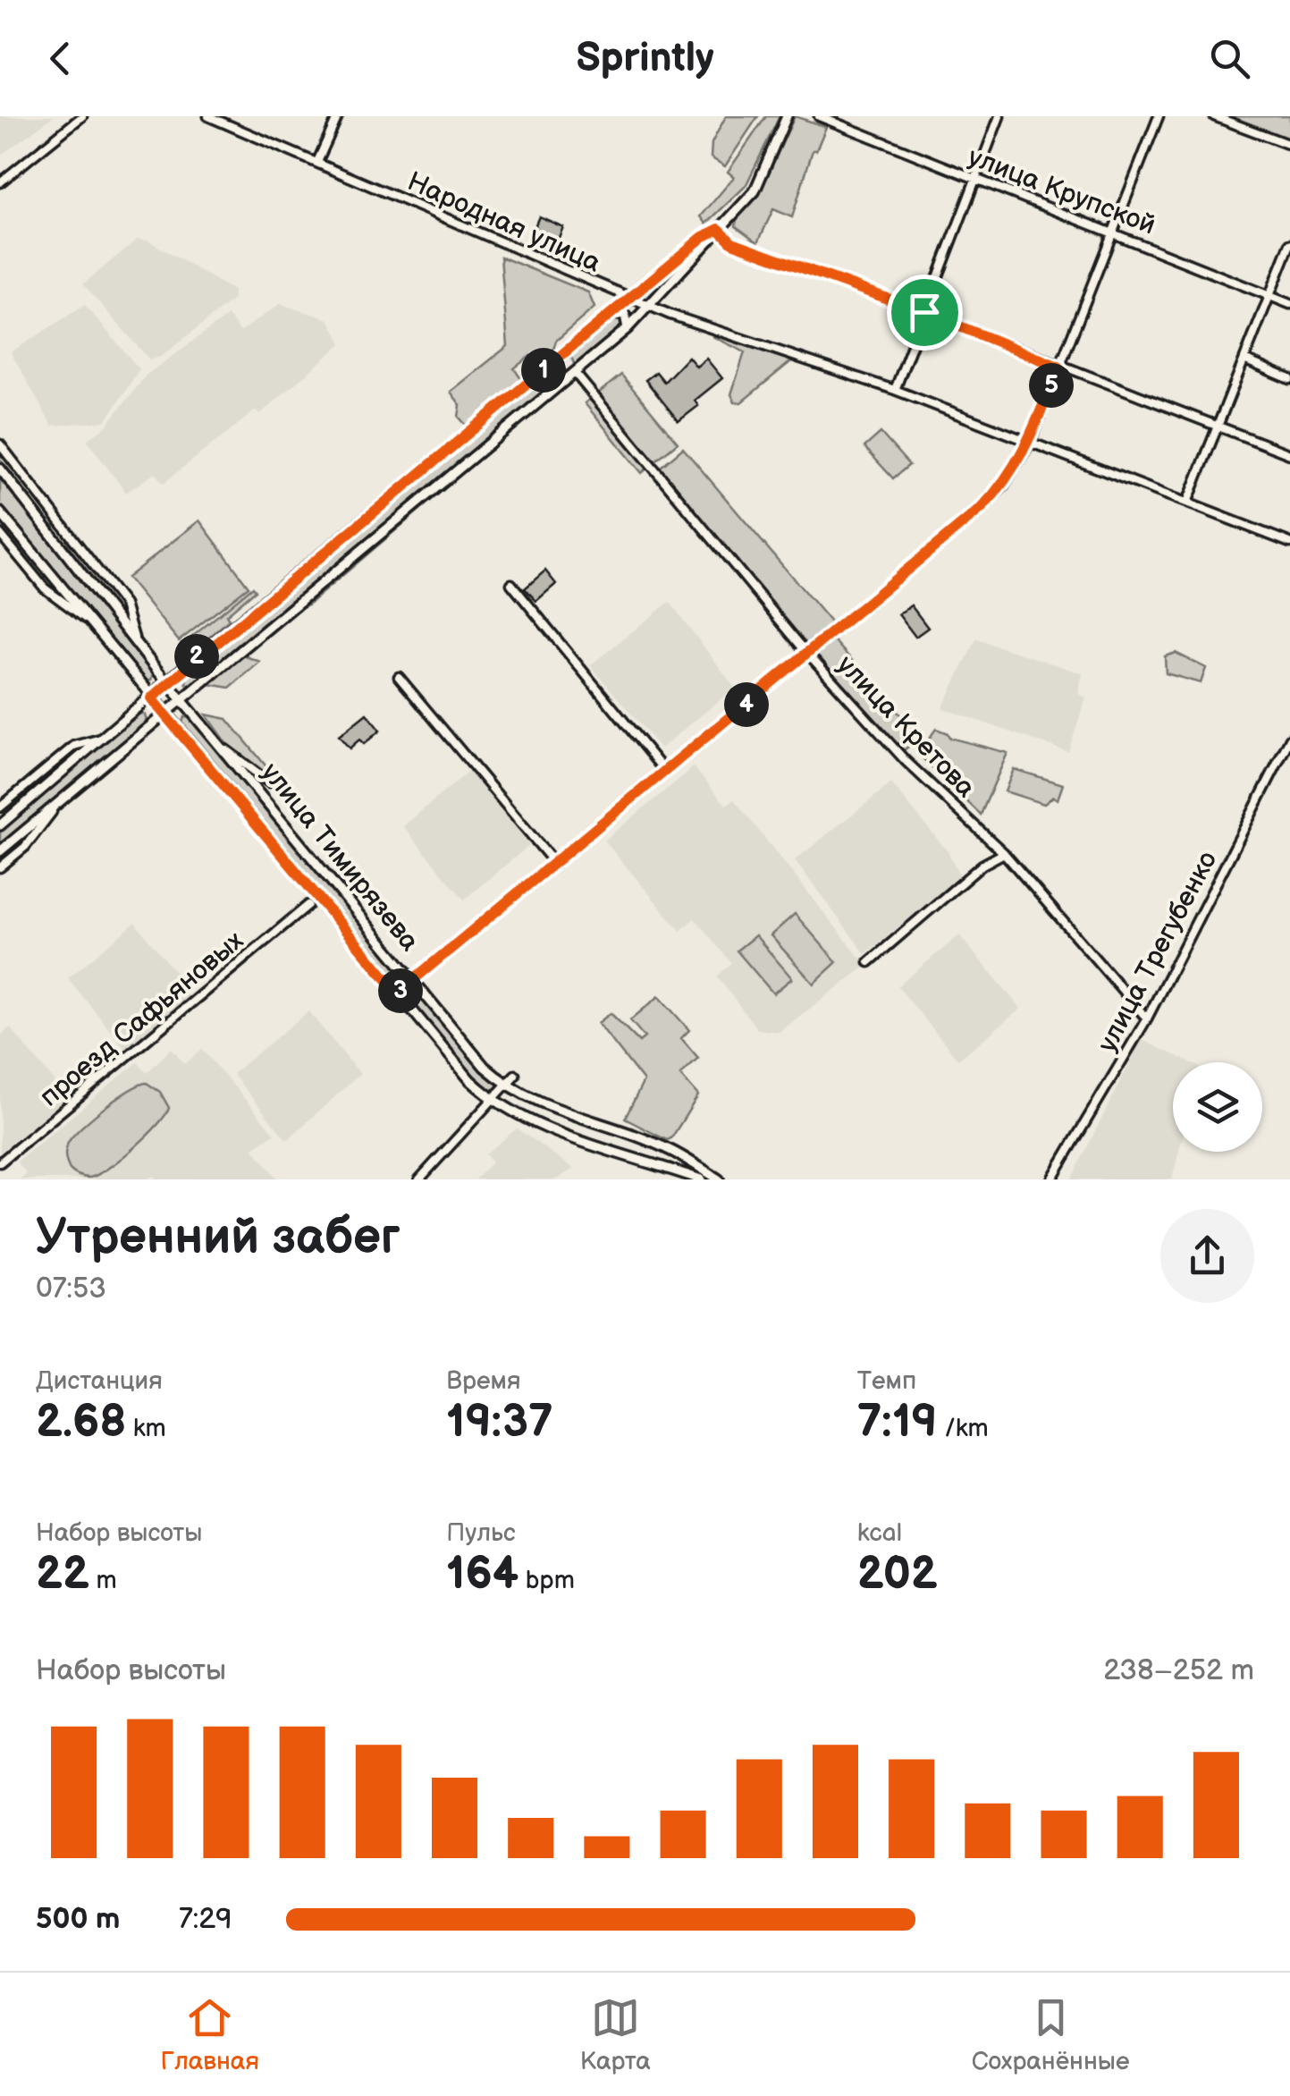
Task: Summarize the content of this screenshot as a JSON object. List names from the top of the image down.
{
  "streets": {
    "main road": ["улица Тимирязева"],
    "street": [
      "улица Крупской",
      "Народная улица",
      "улица Кретова",
      "улица Трегубенко",
      "проезд Сафьяновых"
    ]
  },
  "crossings": [
    ["улица Кретова", "улица Трегубенко"]
  ],
  "page": {
    "header": "Sprintly",
    "pins": [
      "1",
      "5",
      "2",
      "4",
      "3"
    ],
    "heading": ["Утренний забег", "07:53"],
    "stats": [
      ["Дистанция", "2.68 km"],
      ["Время", "19:37"],
      ["Темп", "7:19 /km"],
      ["Набор высоты", "22 m"],
      ["Пульс", "164 bpm"],
      ["kcal", "202"]
    ],
    "chart": ["Набор высоты", "238–252 m"],
    "list": [
      {
        "name": "500 m",
        "note": "7:29"
      }
    ],
    "tabs": ["Главная", "Карта", "Сохранённые"]
  }
}
